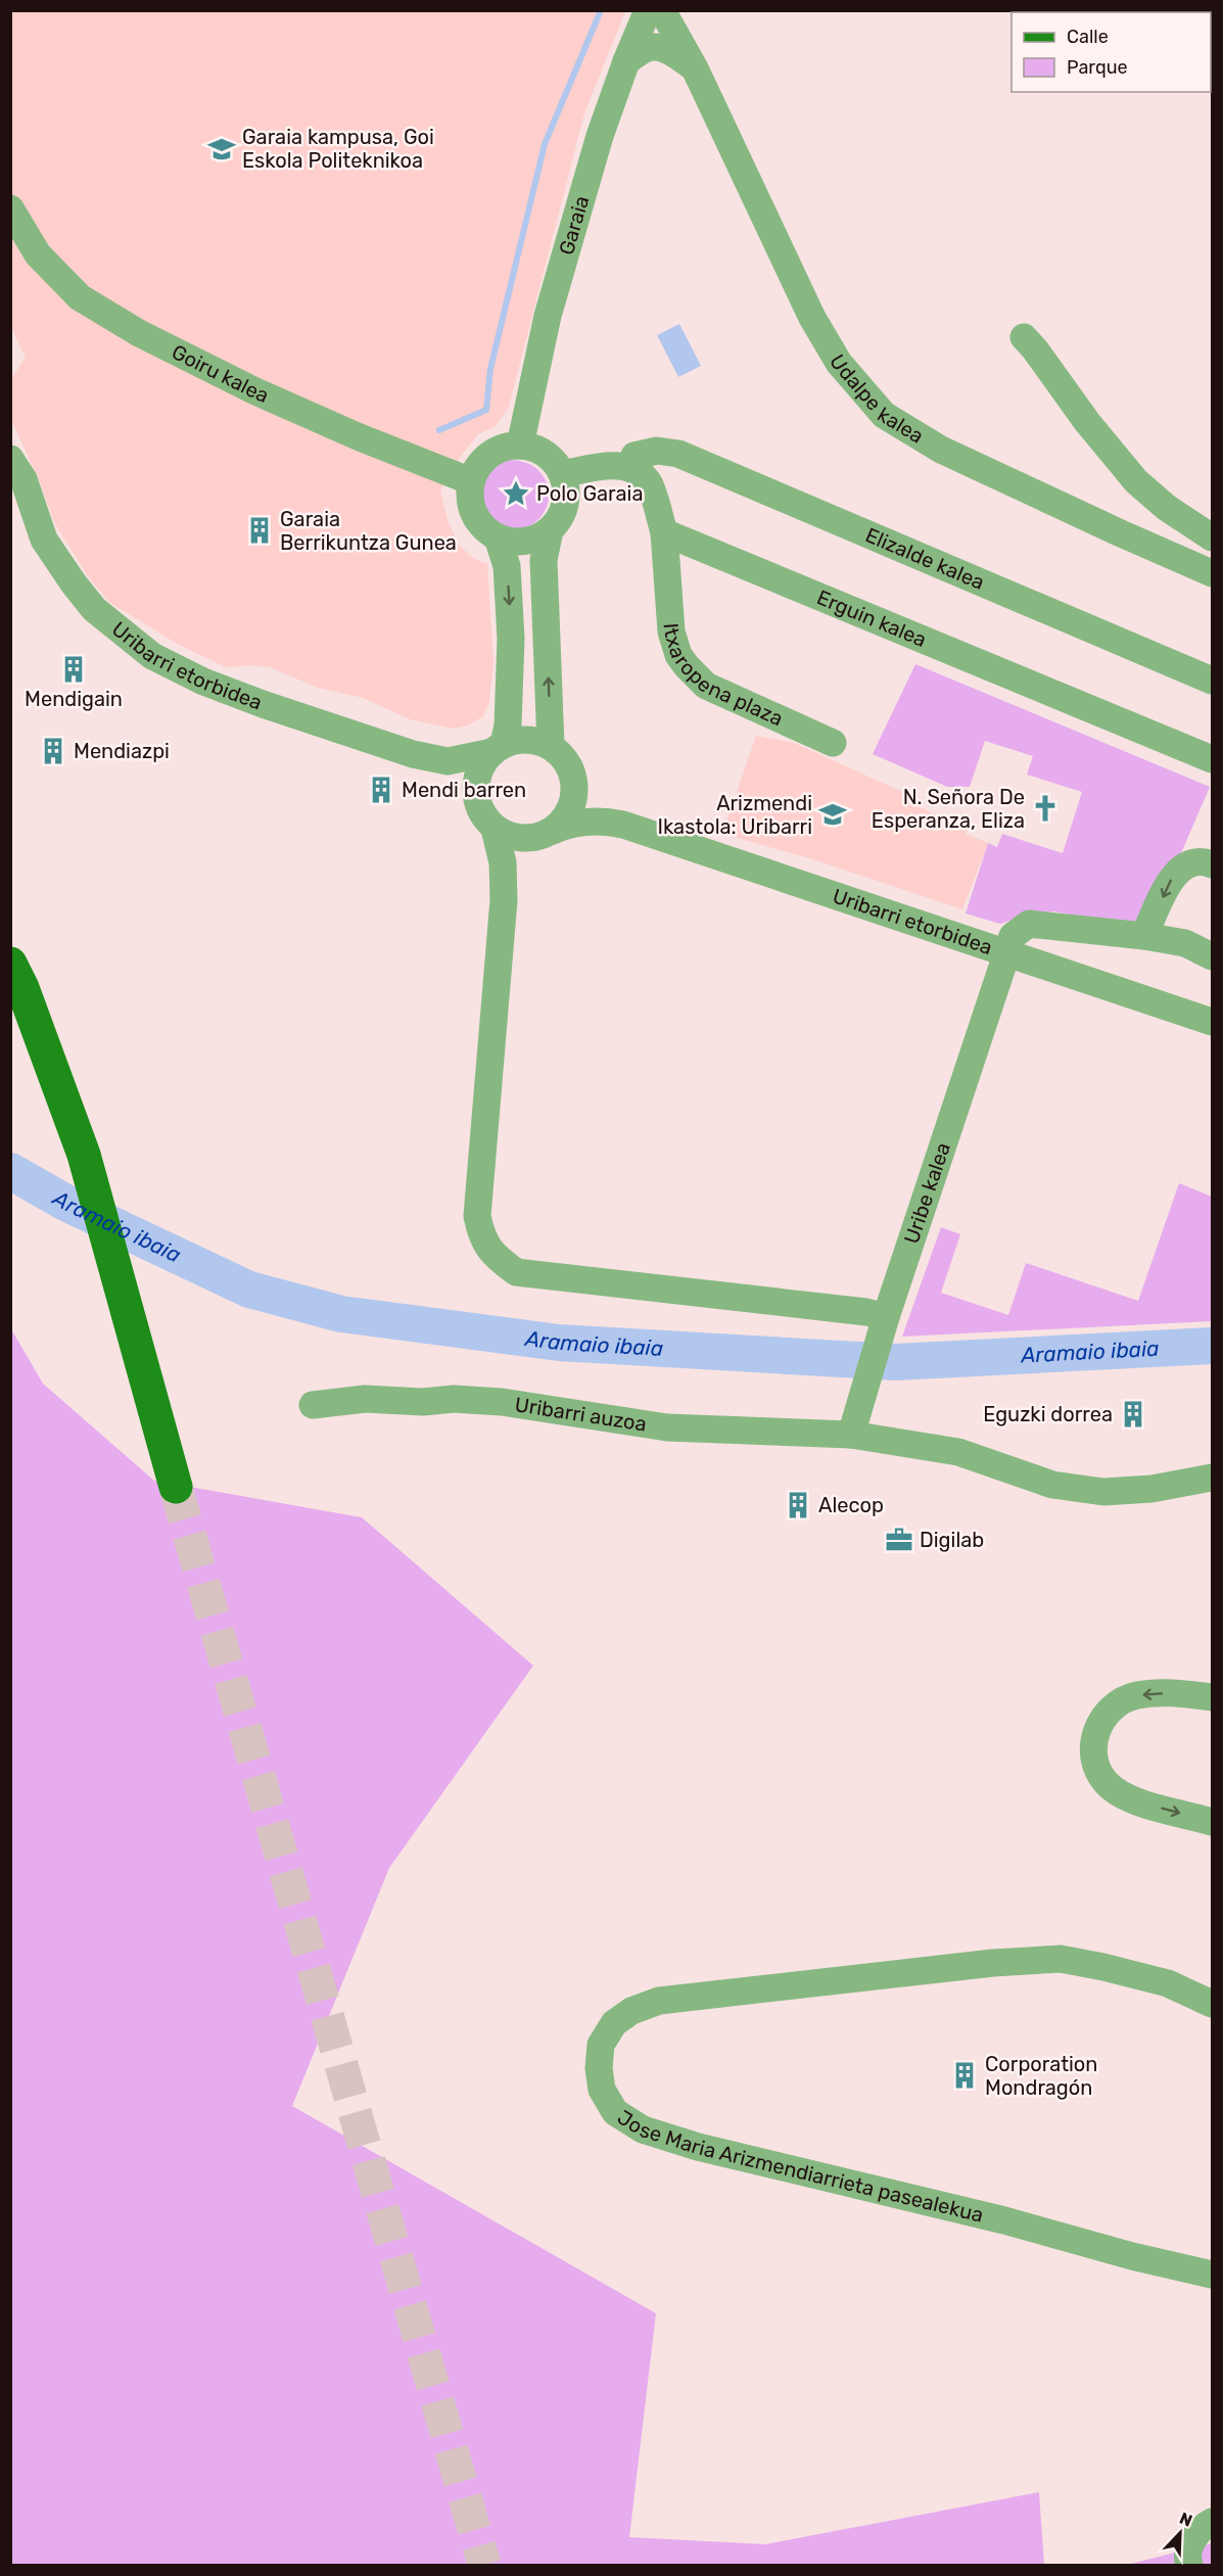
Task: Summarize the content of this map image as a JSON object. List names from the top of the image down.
{
  "streets": {
    "street": [
      "Garaia",
      "Goiru kalea",
      "Udalpe kalea",
      "Elizalde kalea",
      "Erguin kalea",
      "Uribarri etorbidea",
      "Itxaropena plaza",
      "Uribe kalea",
      "Uribarri auzoa",
      "Jose Maria Arizmendiarrieta pasealekua"
    ]
  },
  "crossings": [
    ["Garaia", "Goiru kalea"],
    ["Erguin kalea", "Itxaropena plaza"],
    ["Uribarri etorbidea", "Uribe kalea"],
    ["Uribe kalea", "Uribarri auzoa"]
  ],
  "water": ["Aramaio ibaia"],
  "places": {
    "school or university": ["Garaia kampusa, Goi Eskola Politeknikoa", "Arizmendi Ikastola: Uribarri"],
    "place": ["Polo Garaia"],
    "building": [
      "Garaia Berrikuntza Gunea",
      "Mendigain",
      "Mendiazpi",
      "Mendi barren",
      "Eguzki dorrea",
      "Alecop",
      "Corporation Mondragón"
    ],
    "church": ["N. Señora De Esperanza, Eliza"],
    "office": ["Digilab"]
  },
  "legend": ["Calle", "Parque"],
  "north": "top right"
}
